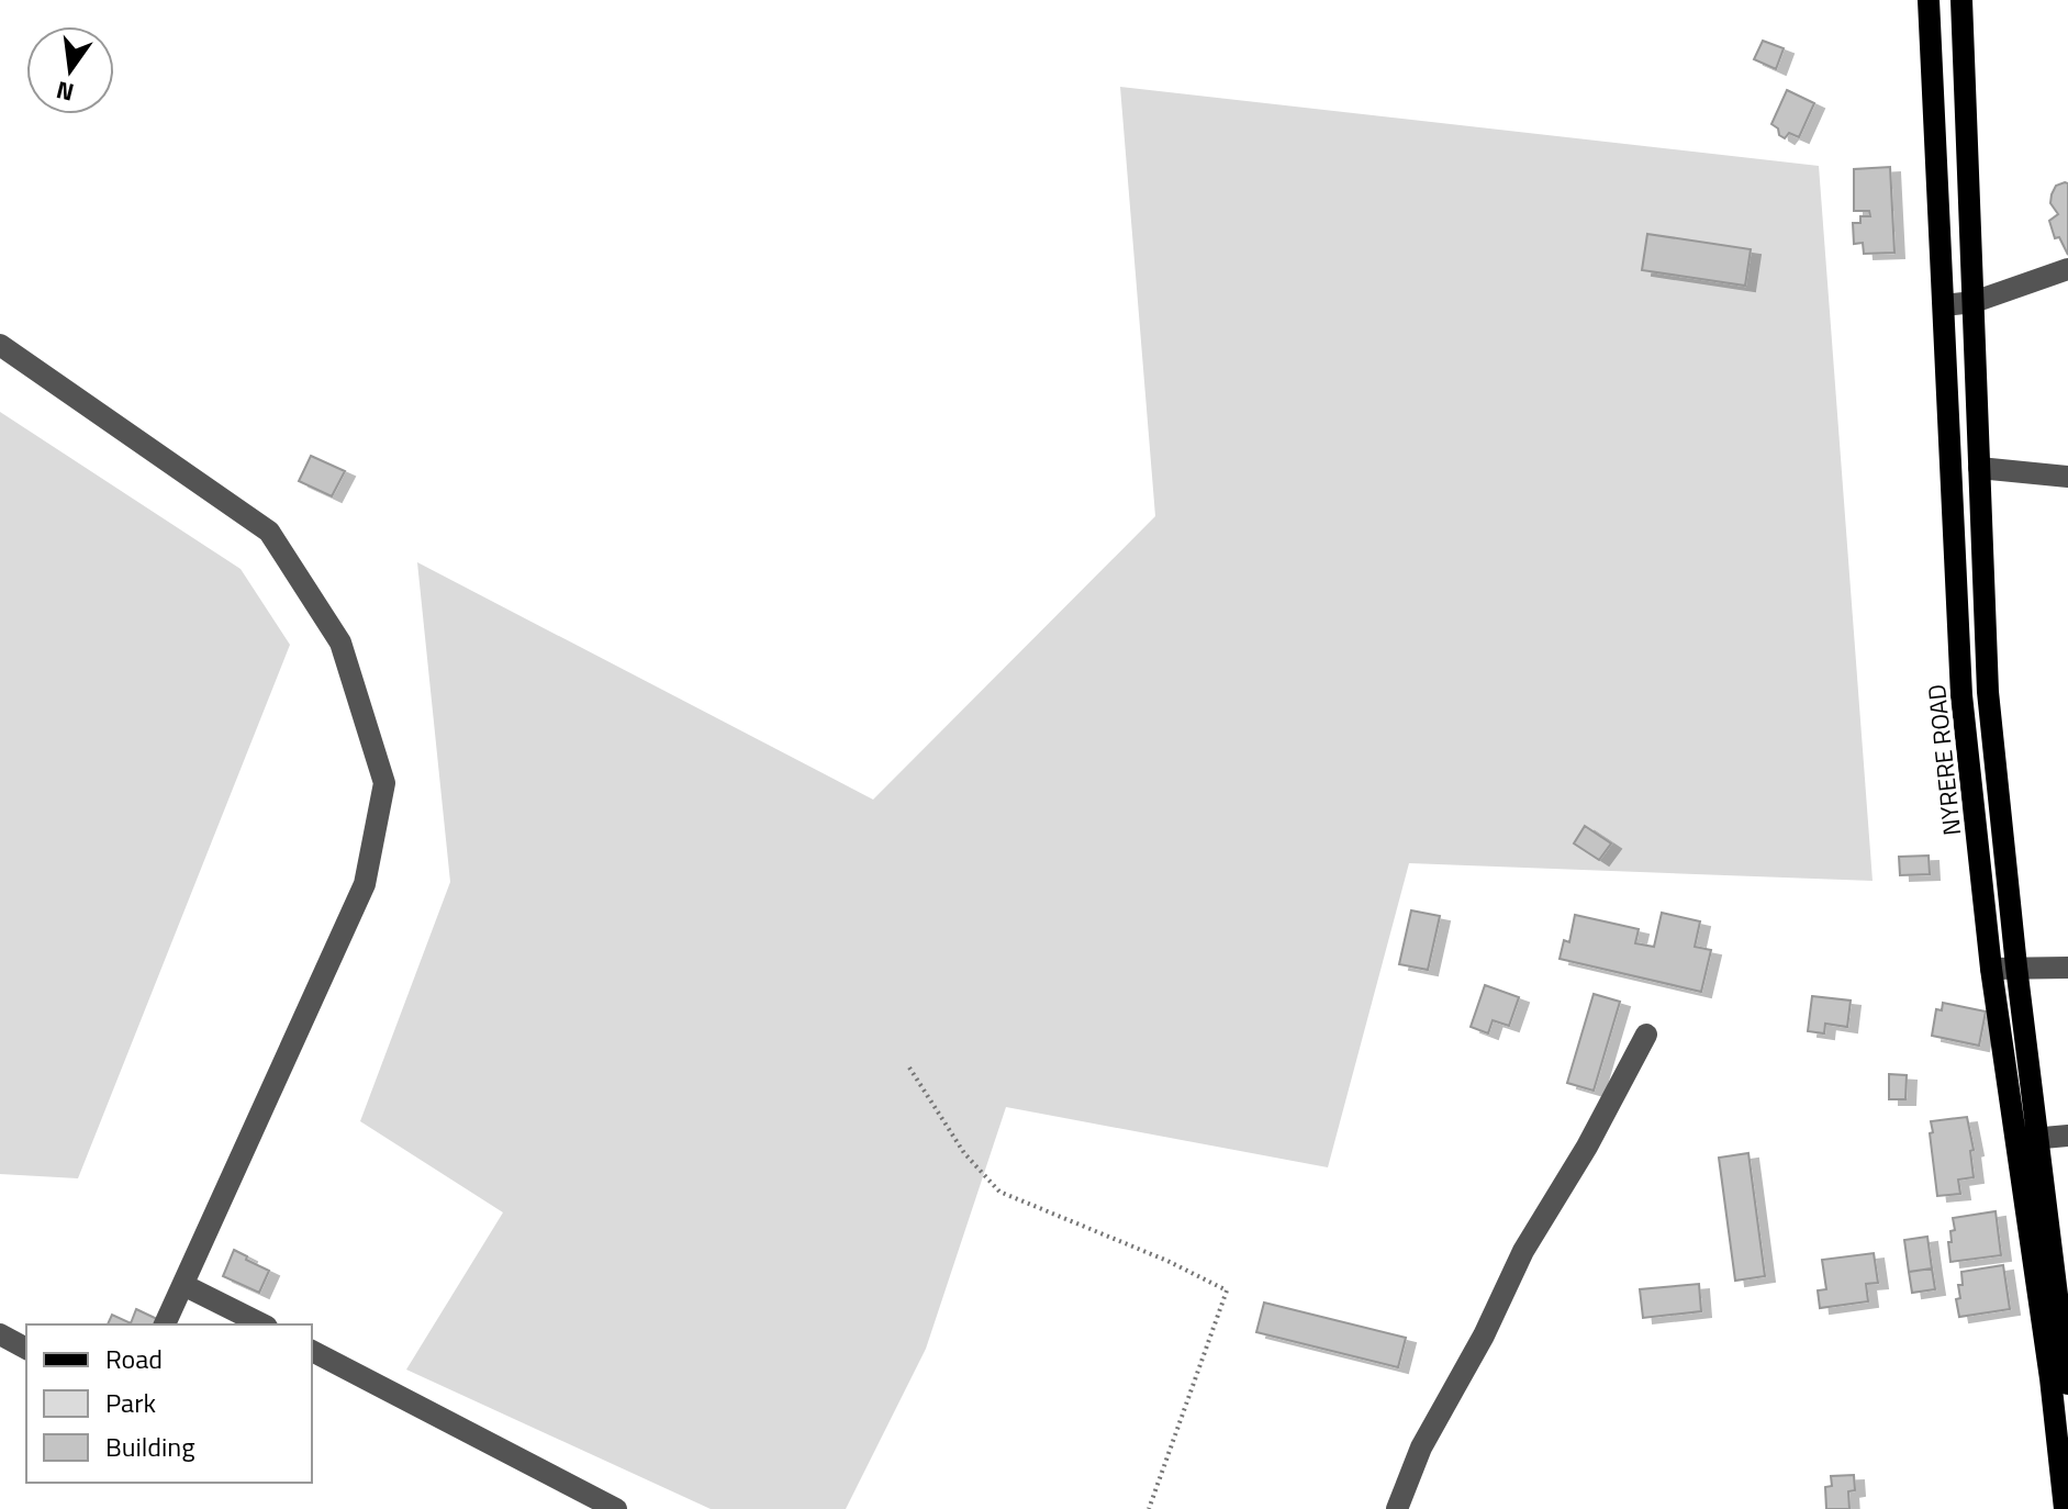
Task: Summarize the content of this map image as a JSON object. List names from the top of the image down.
{
  "streets": {
    "main road": ["NYRERE ROAD"]
  },
  "legend": ["Road", "Park", "Building"],
  "north": "bottom"
}
